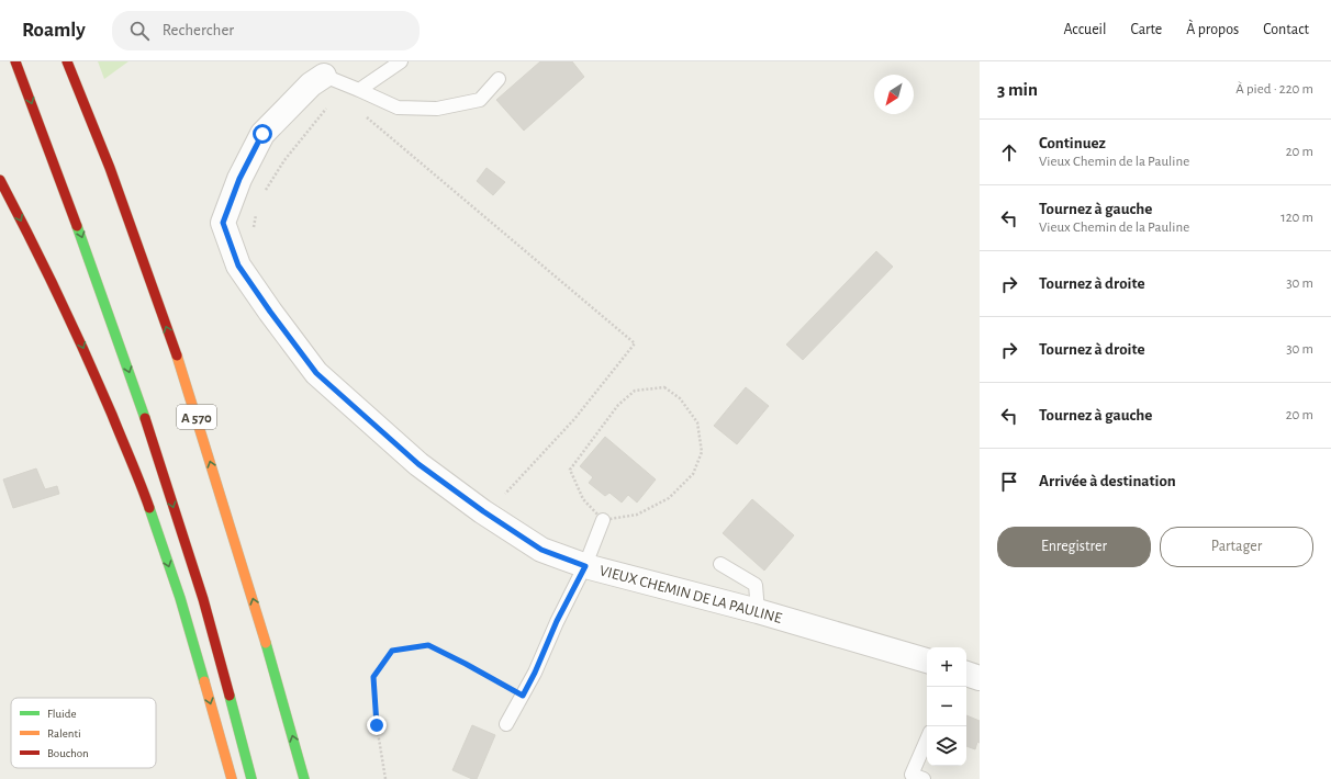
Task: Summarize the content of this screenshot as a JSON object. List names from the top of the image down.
{
  "streets": {
    "highway": ["A 570"],
    "street": ["VIEUX CHEMIN DE LA PAULINE"]
  },
  "legend": ["Fluide", "Ralenti", "Bouchon"],
  "north": "bottom left",
  "page": {
    "header": "Roamly",
    "search": "Rechercher",
    "nav": [
      "Accueil",
      "Carte",
      "À propos",
      "Contact"
    ],
    "heading": ["3 min", "À pied · 220 m"],
    "list": [
      ["Continuez", "Vieux Chemin de la Pauline", "20 m"],
      ["Tournez à gauche", "Vieux Chemin de la Pauline", "120 m"],
      ["Tournez à droite", "30 m"],
      ["Tournez à droite", "30 m"],
      ["Tournez à gauche", "20 m"],
      "Arrivée à destination"
    ],
    "buttons": ["Enregistrer", "Partager"],
    "map_buttons": ["+", "−"]
  }
}
